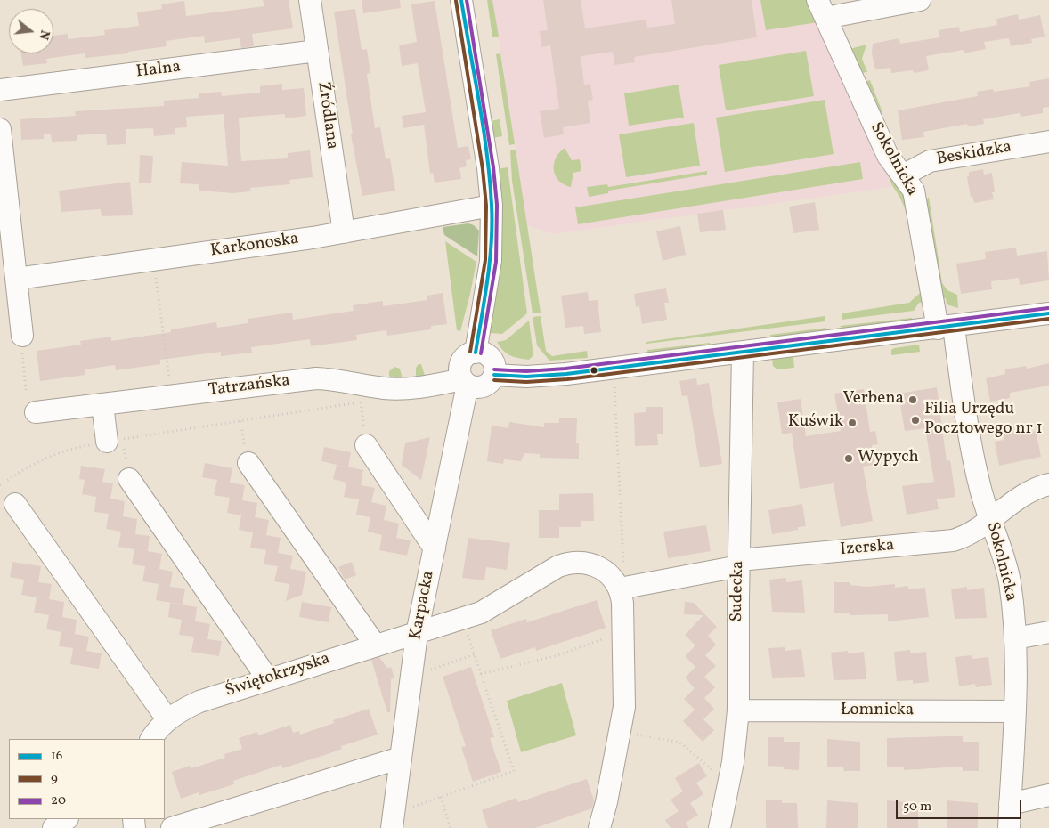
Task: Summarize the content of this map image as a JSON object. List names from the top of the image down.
{
  "streets": {
    "street": [
      "Halna",
      "Źródlana",
      "Beskidzka",
      "Sokolnicka",
      "Karkonoska",
      "Tatrzańska",
      "Izerska",
      "Sudecka",
      "Karpacka",
      "Świętokrzyska",
      "Łomnicka"
    ]
  },
  "crossings": [
    ["Halna", "Źródlana"],
    ["Źródlana", "Karkonoska"],
    ["Beskidzka", "Sokolnicka"],
    ["Sokolnicka", "Izerska"],
    ["Sokolnicka", "Łomnicka"],
    ["Tatrzańska", "Karpacka"],
    ["Izerska", "Sudecka"],
    ["Izerska", "Świętokrzyska"],
    ["Sudecka", "Łomnicka"],
    ["Karpacka", "Świętokrzyska"]
  ],
  "places": [
    "Verbena",
    "Filia Urzędu Pocztowego nr 1",
    "Kuświk",
    "Wypych"
  ],
  "lines": ["transit line 16", "transit line 20", "transit line 9"],
  "legend": ["16", "9", "20"],
  "scale_bar": "50 m",
  "north": "right"
}
